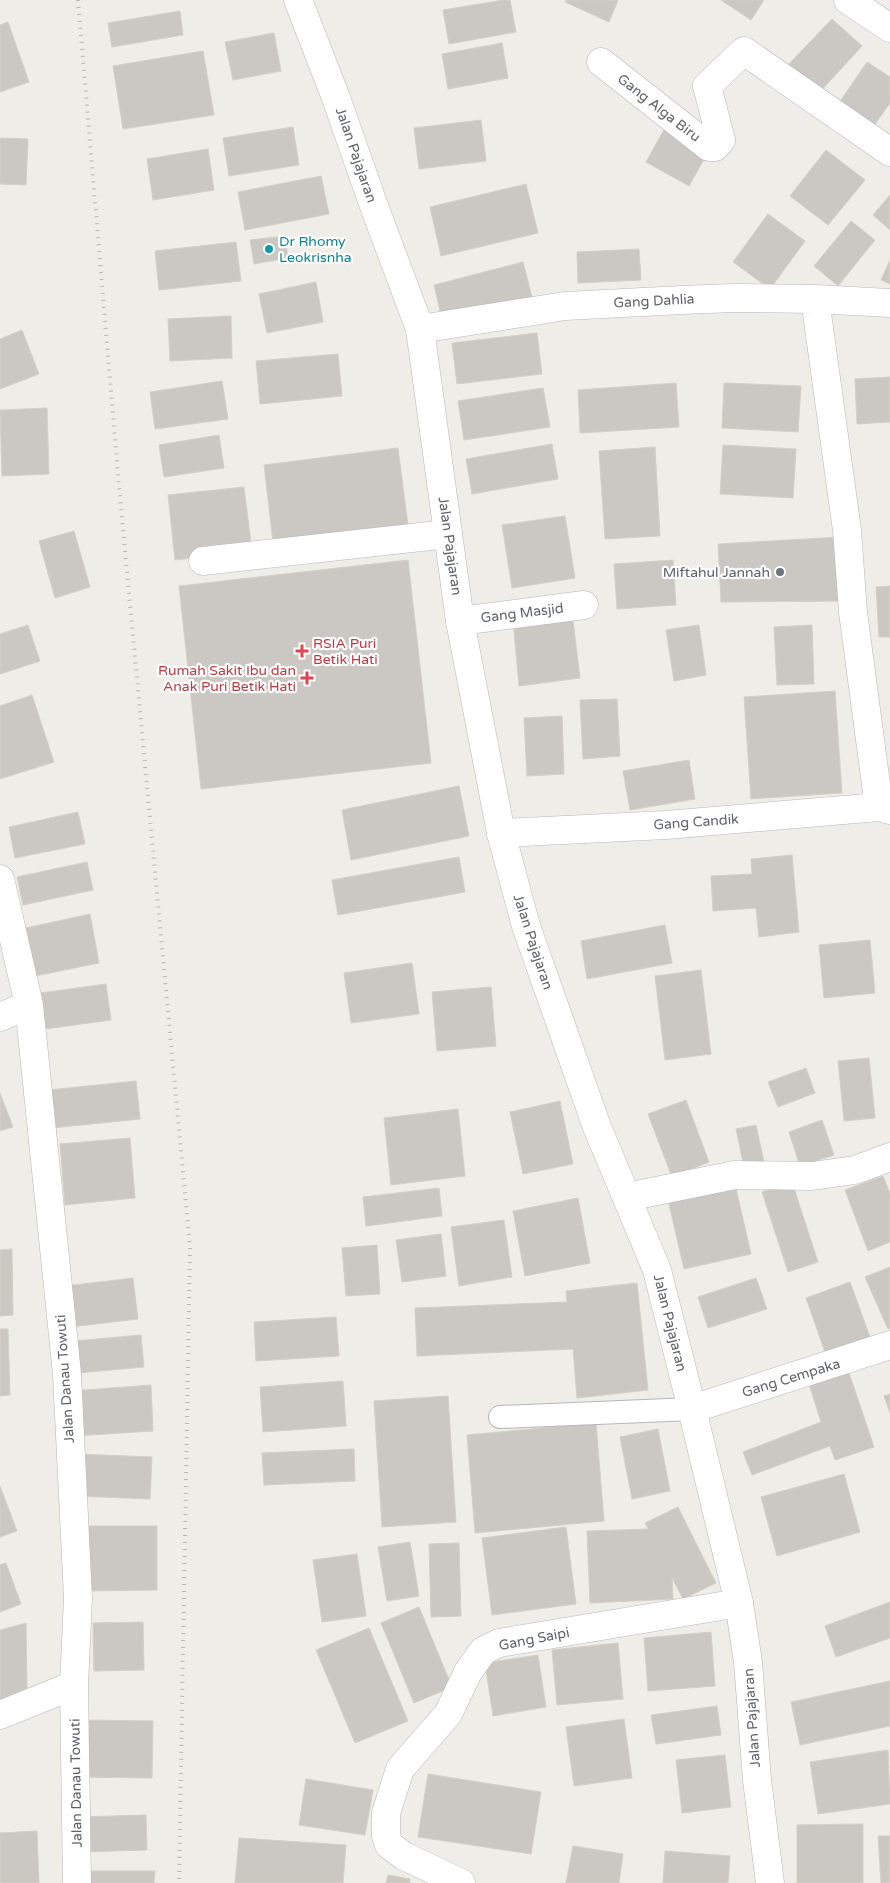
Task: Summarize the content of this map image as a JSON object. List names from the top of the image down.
{
  "streets": {
    "street": [
      "Gang Alga Biru",
      "Jalan Pajajaran",
      "Gang Dahlia",
      "Gang Masjid",
      "Gang Candik",
      "Gang Cempaka",
      "Jalan Danau Towuti",
      "Gang Saipi"
    ]
  },
  "crossings": [
    ["Jalan Pajajaran", "Gang Dahlia"],
    ["Jalan Pajajaran", "Gang Masjid"],
    ["Jalan Pajajaran", "Gang Candik"],
    ["Jalan Pajajaran", "Gang Cempaka"],
    ["Jalan Pajajaran", "Gang Saipi"]
  ],
  "places": {
    "other": ["Dr Rhomy Leokrisnha", "Miftahul Jannah"],
    "health": ["RSIA Puri Betik Hati", "Rumah Sakit Ibu dan Anak Puri Betik Hati"]
  }
}
